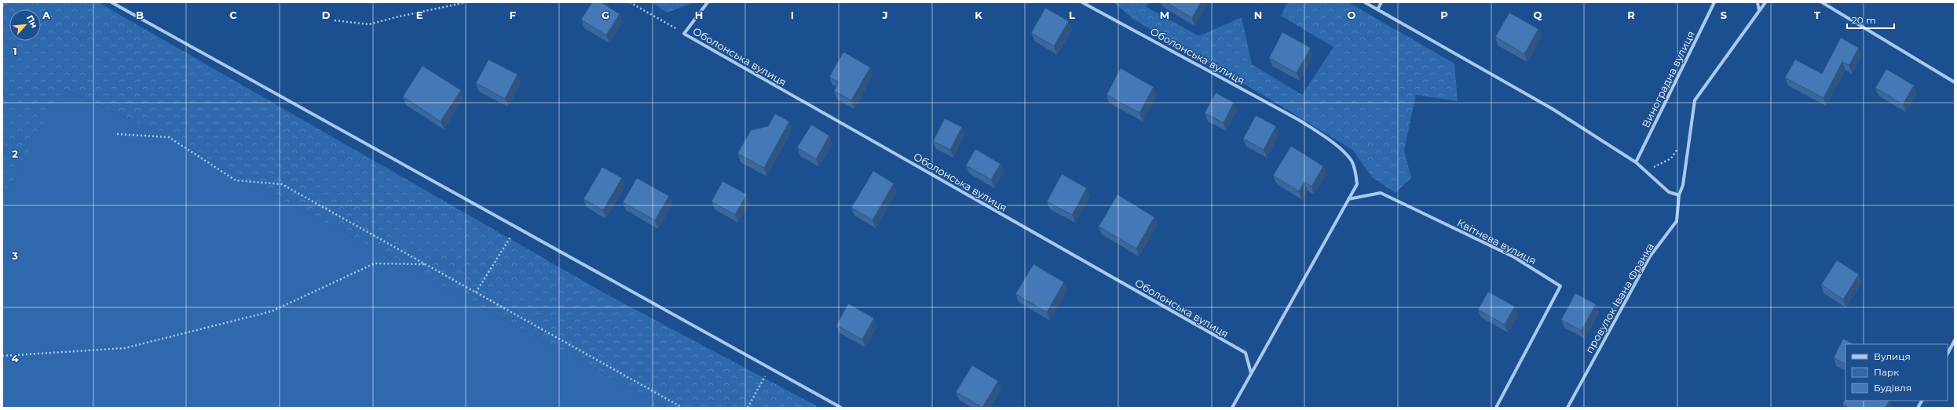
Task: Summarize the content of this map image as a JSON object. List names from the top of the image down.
{
  "streets": {
    "street": [
      "Оболонська вулиця",
      "Виноградна вулиця",
      "Квітнева вулиця",
      "провулок Івана Франка"
    ]
  },
  "crossings": [
    ["Оболонська вулиця", "Квітнева вулиця"]
  ],
  "legend": ["Вулиця", "Парк", "Будівля"],
  "scale_bar": "20 m",
  "north": "top right",
  "grid": {
    "columns": [
      "A",
      "B",
      "C",
      "D",
      "E",
      "F",
      "G",
      "H",
      "I",
      "J",
      "K",
      "L",
      "M",
      "N",
      "O",
      "P",
      "Q",
      "R",
      "S",
      "T"
    ],
    "rows": [
      "1",
      "2",
      "3",
      "4"
    ]
  }
}
